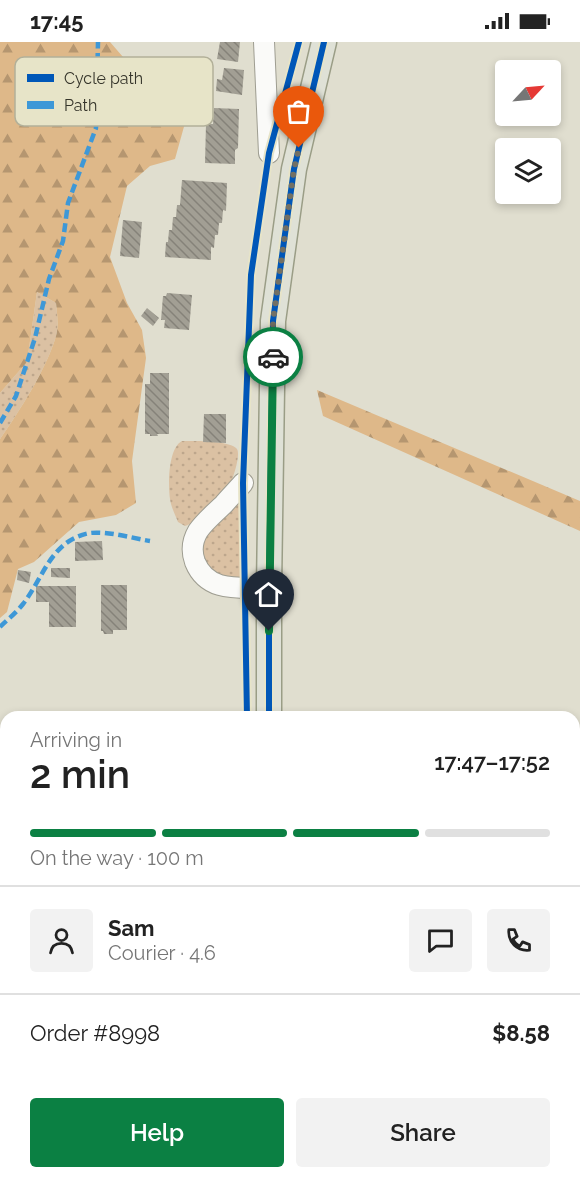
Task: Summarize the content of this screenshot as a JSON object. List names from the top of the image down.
{
  "legend": ["Cycle path", "Path"],
  "north": "top right",
  "page": {
    "status": "17:45",
    "heading": ["2 min", "Arriving in", "17:47–17:52"],
    "panel": [
      "Sam",
      "Courier · 4.6",
      "Order #8998",
      "$8.58"
    ],
    "bar": "On the way · 100 m",
    "buttons": ["Help", "Share"]
  }
}
